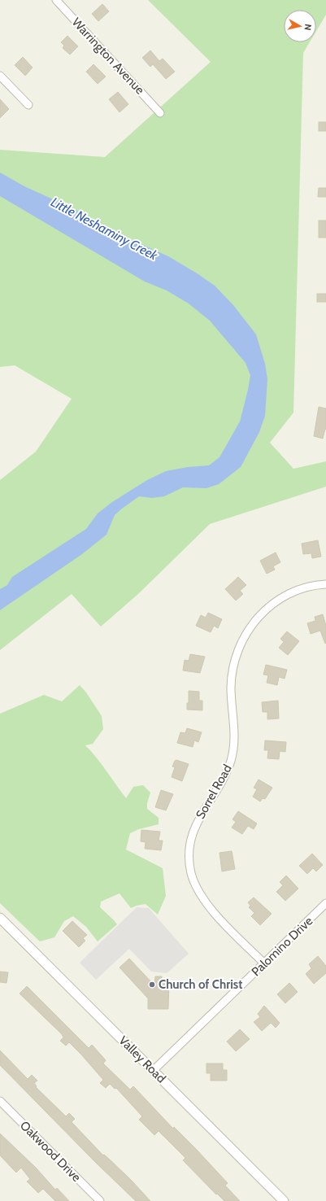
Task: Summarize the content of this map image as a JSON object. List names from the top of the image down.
{
  "streets": {
    "street": [
      "Warrington Avenue",
      "Sorrel Road",
      "Palomino Drive",
      "Valley Road",
      "Oakwood Drive"
    ]
  },
  "crossings": [
    ["Sorrel Road", "Palomino Drive"],
    ["Palomino Drive", "Valley Road"]
  ],
  "water": ["Little Neshaminy Creek"],
  "places": ["Church of Christ"],
  "north": "right"
}
